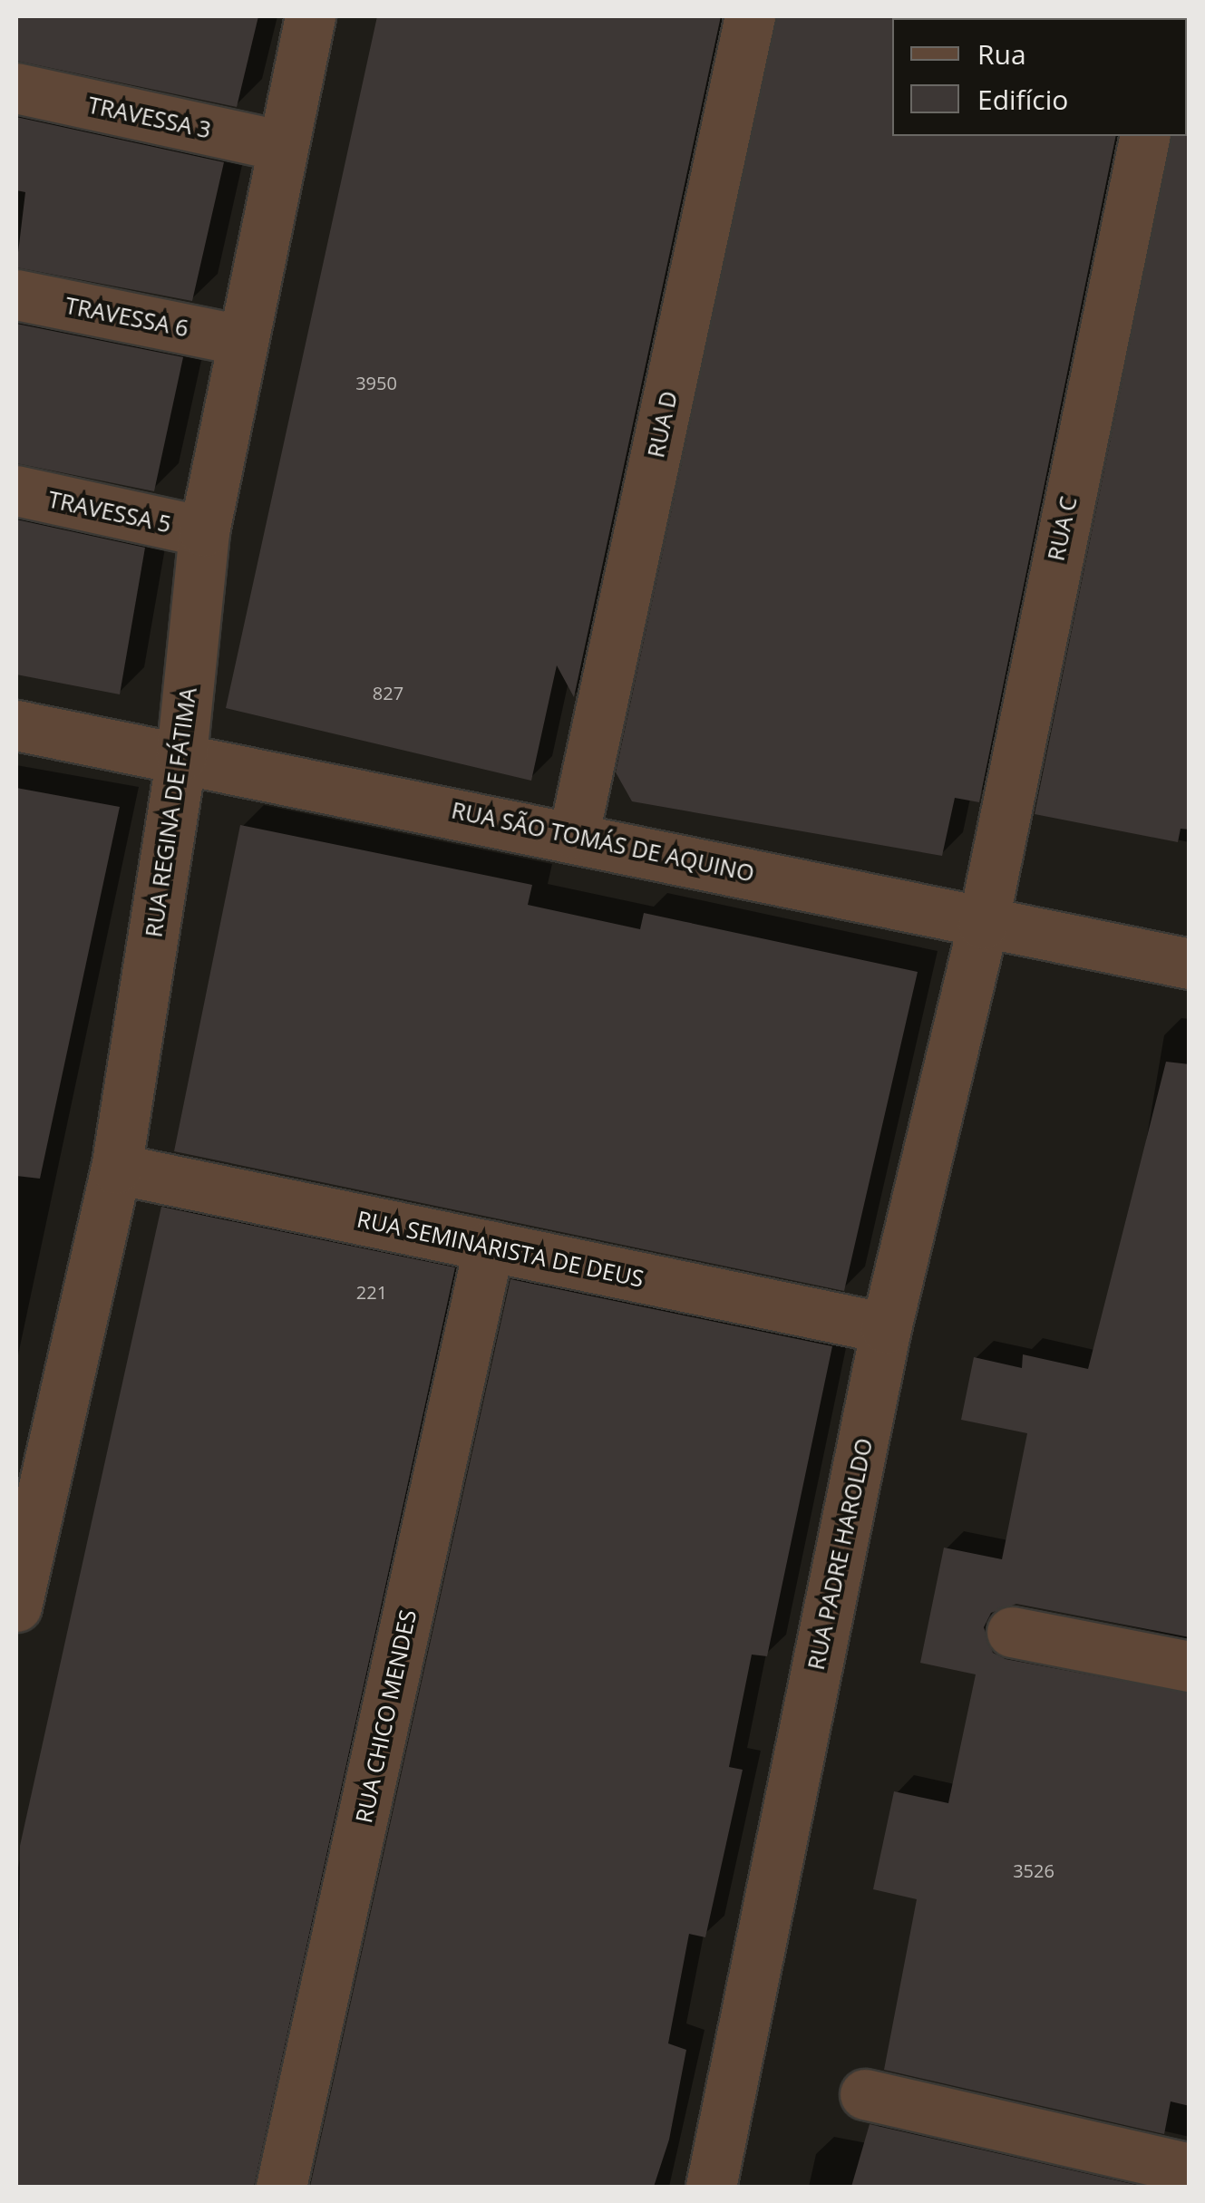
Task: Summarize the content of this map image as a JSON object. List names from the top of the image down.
{
  "streets": {
    "street": [
      "TRAVESSA 3",
      "TRAVESSA 6",
      "RUA D",
      "TRAVESSA 5",
      "RUA C",
      "RUA REGINA DE FÁTIMA",
      "RUA SÃO TOMÁS DE AQUINO",
      "RUA SEMINARISTA DE DEUS",
      "RUA PADRE HAROLDO",
      "RUA CHICO MENDES"
    ]
  },
  "crossings": [
    ["TRAVESSA 3", "RUA REGINA DE FÁTIMA"],
    ["TRAVESSA 6", "RUA REGINA DE FÁTIMA"],
    ["RUA D", "RUA SÃO TOMÁS DE AQUINO"],
    ["TRAVESSA 5", "RUA REGINA DE FÁTIMA"],
    ["RUA C", "RUA SÃO TOMÁS DE AQUINO"],
    ["RUA C", "RUA PADRE HAROLDO"],
    ["RUA REGINA DE FÁTIMA", "RUA SÃO TOMÁS DE AQUINO"],
    ["RUA REGINA DE FÁTIMA", "RUA SEMINARISTA DE DEUS"],
    ["RUA SÃO TOMÁS DE AQUINO", "RUA PADRE HAROLDO"],
    ["RUA SEMINARISTA DE DEUS", "RUA PADRE HAROLDO"],
    ["RUA SEMINARISTA DE DEUS", "RUA CHICO MENDES"]
  ],
  "house_numbers": [
    "3950",
    "827",
    "221",
    "3526"
  ],
  "legend": ["Rua", "Edifício"]
}
